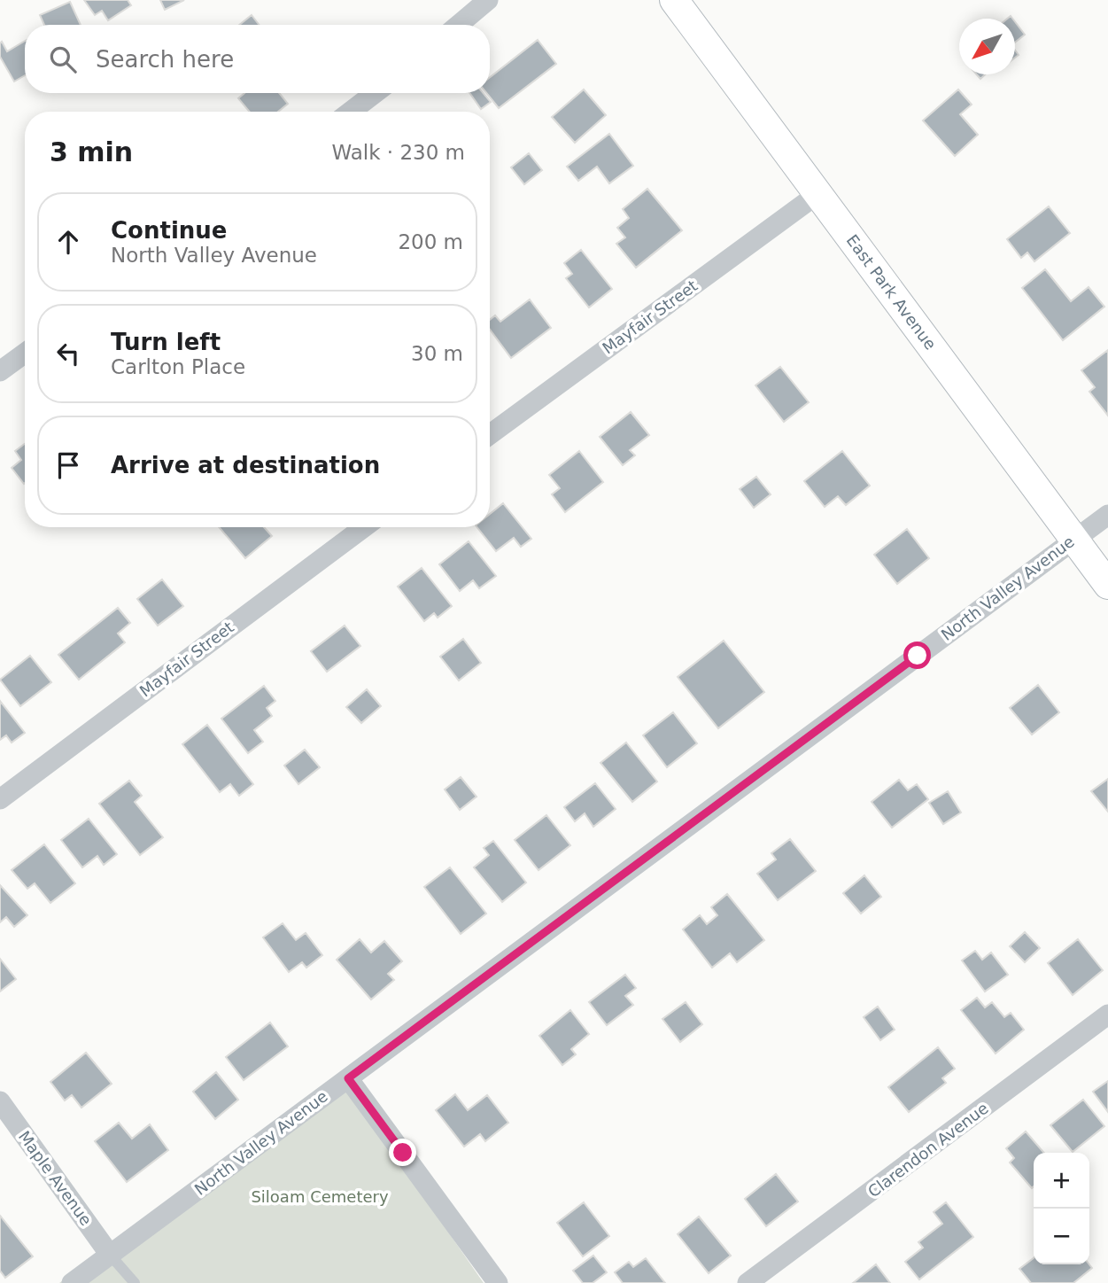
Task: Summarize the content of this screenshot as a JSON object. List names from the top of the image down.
{
  "streets": {
    "main road": ["East Park Avenue"],
    "street": [
      "Mayfair Street",
      "North Valley Avenue",
      "Clarendon Avenue",
      "Maple Avenue"
    ]
  },
  "crossings": [
    ["East Park Avenue", "Mayfair Street"],
    ["East Park Avenue", "North Valley Avenue"],
    ["North Valley Avenue", "Maple Avenue"]
  ],
  "parks": ["Siloam Cemetery"],
  "north": "bottom left",
  "page": {
    "search": "Search here",
    "heading": ["3 min", "Walk · 230 m"],
    "list": [
      ["Continue", "North Valley Avenue", "200 m"],
      ["Turn left", "Carlton Place", "30 m"],
      "Arrive at destination"
    ],
    "map_buttons": ["+", "−"]
  }
}
